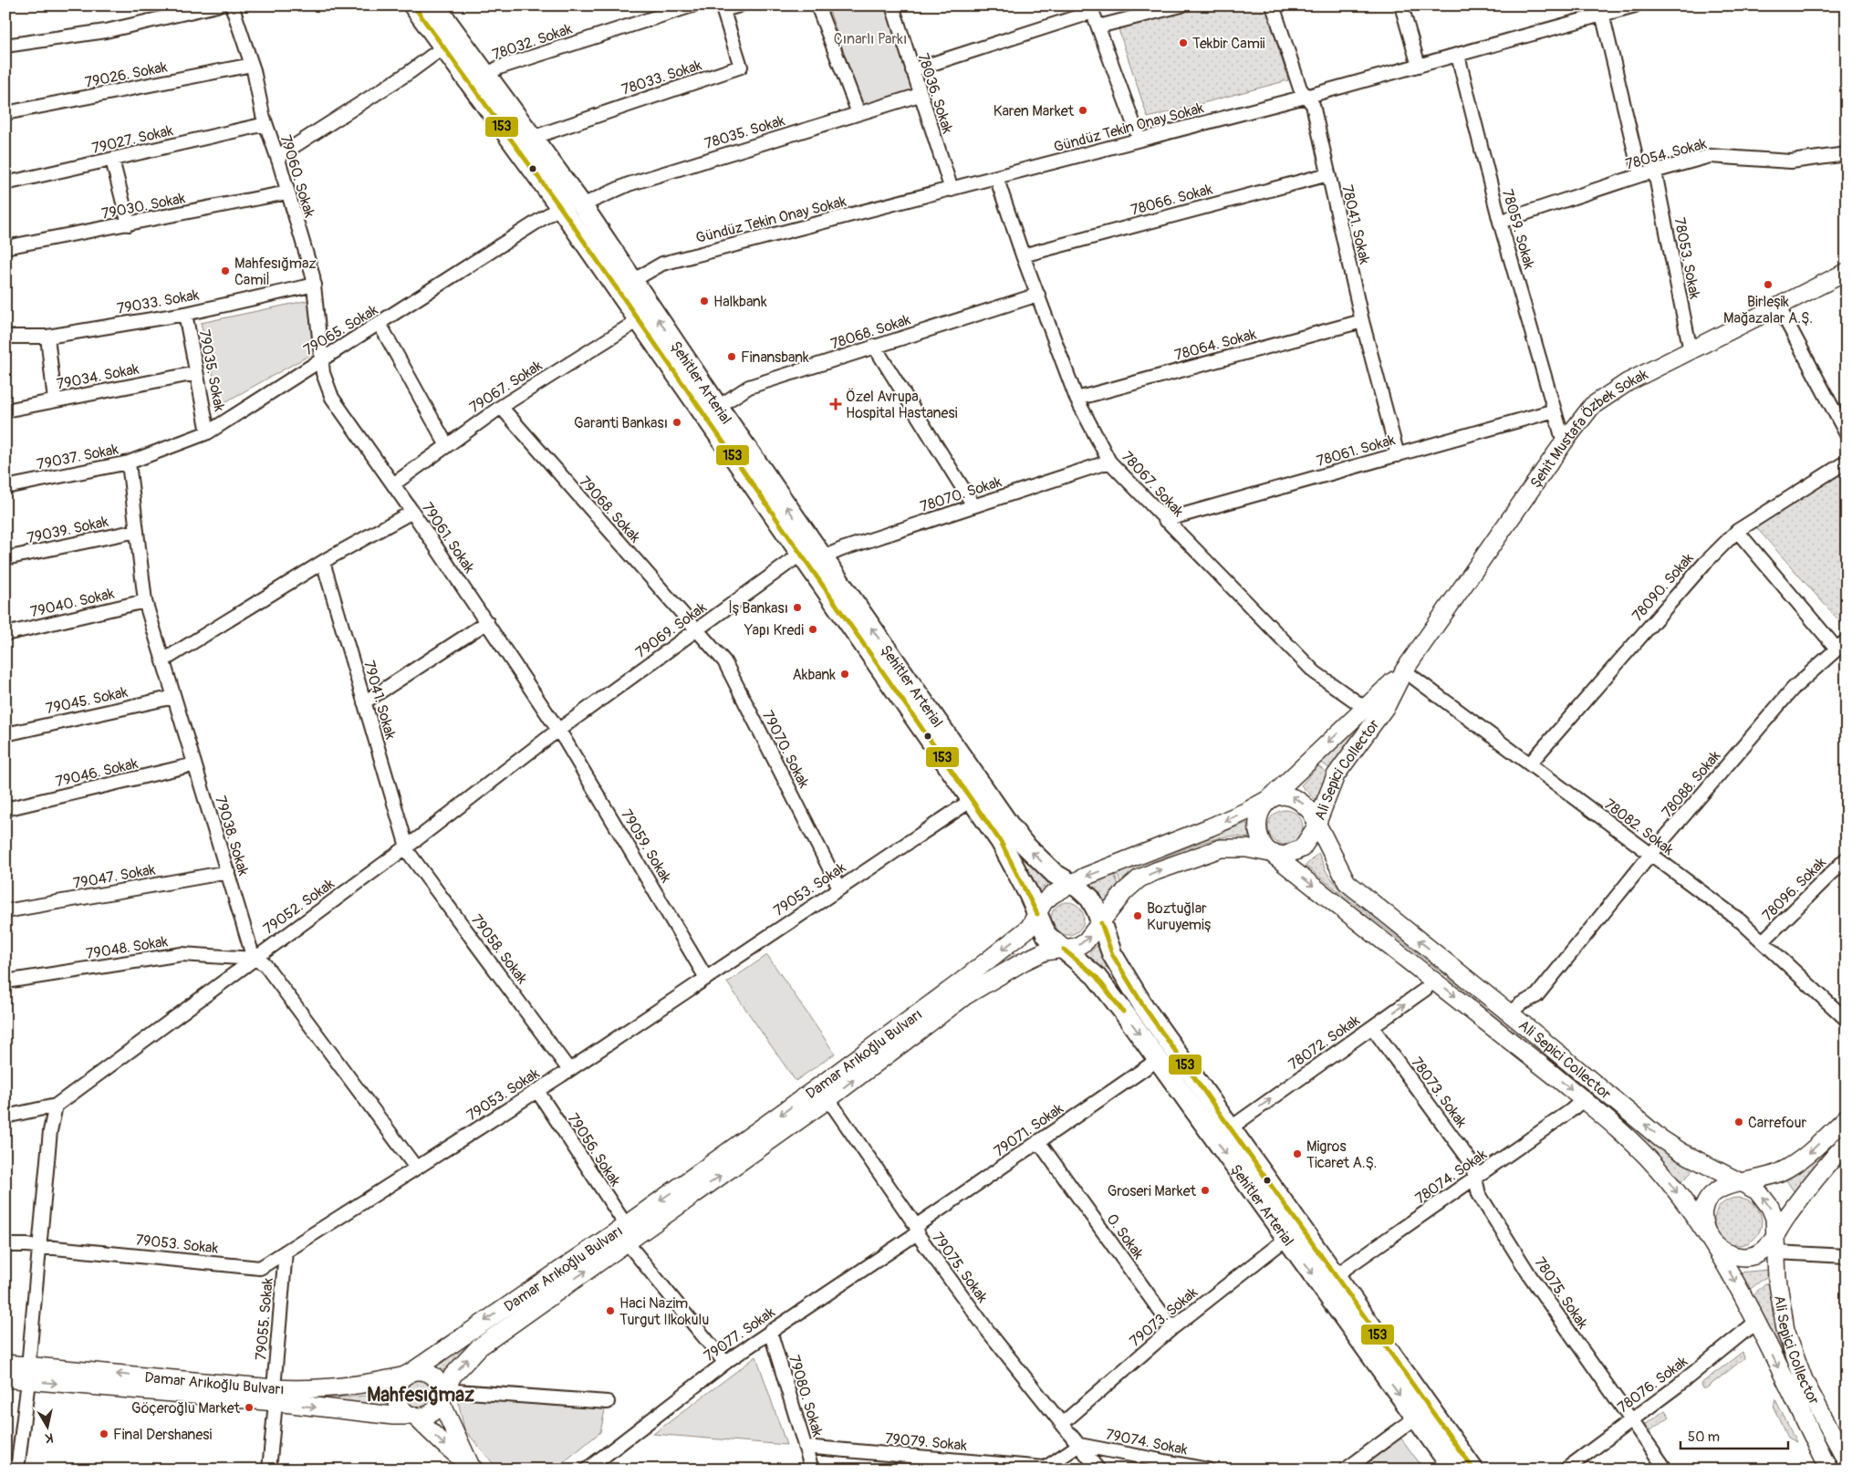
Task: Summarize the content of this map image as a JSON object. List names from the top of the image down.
{
  "streets": {
    "main road": [
      "Şehitler Arterial",
      "Şehit Mustafa Özbek Sokak",
      "Ali Sepici Collector",
      "Damar Arıkoğlu Bulvarı"
    ],
    "street": [
      "78032. Sokak",
      "79026. Sokak",
      "78033. Sokak",
      "78036. Sokak",
      "Gündüz Tekin Onay Sokak",
      "78035. Sokak",
      "79027. Sokak",
      "78054. Sokak",
      "79060. Sokak",
      "78066. Sokak",
      "79030. Sokak",
      "78041. Sokak",
      "78059. Sokak",
      "78053. Sokak",
      "79033. Sokak",
      "79065. Sokak",
      "78068. Sokak",
      "78064. Sokak",
      "79035. Sokak",
      "79034. Sokak",
      "79067. Sokak",
      "78061. Sokak",
      "79037. Sokak",
      "78067. Sokak",
      "78070. Sokak",
      "79068. Sokak",
      "79039. Sokak",
      "79061. Sokak",
      "78090. Sokak",
      "79040. Sokak",
      "79069. Sokak",
      "79045. Sokak",
      "79041. Sokak",
      "79070. Sokak",
      "79046. Sokak",
      "78088. Sokak",
      "78082. Sokak",
      "79038. Sokak",
      "79059. Sokak",
      "79047. Sokak",
      "79053. Sokak",
      "78096. Sokak",
      "79052. Sokak",
      "79048. Sokak",
      "79058. Sokak",
      "78072. Sokak",
      "78073. Sokak",
      "79071. Sokak",
      "79056. Sokak",
      "78074. Sokak",
      "0. Sokak",
      "79075. Sokak",
      "78075. Sokak",
      "79073. Sokak",
      "79055. Sokak",
      "79077. Sokak",
      "78076. Sokak",
      "79080. Sokak",
      "79079. Sokak",
      "79074. Sokak"
    ]
  },
  "crossings": [
    ["78032. Sokak", "Şehitler Arterial"],
    ["79026. Sokak", "79060. Sokak"],
    ["78033. Sokak", "Şehitler Arterial"],
    ["78036. Sokak", "Gündüz Tekin Onay Sokak"],
    ["78036. Sokak", "78035. Sokak"],
    ["Gündüz Tekin Onay Sokak", "78041. Sokak"],
    ["Gündüz Tekin Onay Sokak", "78059. Sokak"],
    ["Gündüz Tekin Onay Sokak", "Şehitler Arterial"],
    ["Gündüz Tekin Onay Sokak", "78067. Sokak"],
    ["78035. Sokak", "Şehitler Arterial"],
    ["79027. Sokak", "79060. Sokak"],
    ["78054. Sokak", "78059. Sokak"],
    ["78054. Sokak", "78053. Sokak"],
    ["79060. Sokak", "79030. Sokak"],
    ["79060. Sokak", "79033. Sokak"],
    ["79060. Sokak", "79065. Sokak"],
    ["79060. Sokak", "79061. Sokak"],
    ["78066. Sokak", "78041. Sokak"],
    ["78066. Sokak", "78067. Sokak"],
    ["78041. Sokak", "78064. Sokak"],
    ["78041. Sokak", "78061. Sokak"],
    ["78059. Sokak", "Şehit Mustafa Özbek Sokak"],
    ["78059. Sokak", "78061. Sokak"],
    ["78053. Sokak", "Şehit Mustafa Özbek Sokak"],
    ["79033. Sokak", "79035. Sokak"],
    ["79065. Sokak", "79035. Sokak"],
    ["79065. Sokak", "Şehitler Arterial"],
    ["79065. Sokak", "79037. Sokak"],
    ["79065. Sokak", "79061. Sokak"],
    ["79065. Sokak", "79038. Sokak"],
    ["78068. Sokak", "Şehitler Arterial"],
    ["78068. Sokak", "78067. Sokak"],
    ["78064. Sokak", "78067. Sokak"],
    ["79035. Sokak", "79034. Sokak"],
    ["Şehitler Arterial", "79067. Sokak"],
    ["Şehitler Arterial", "78070. Sokak"],
    ["Şehitler Arterial", "79069. Sokak"],
    ["Şehitler Arterial", "Ali Sepici Collector"],
    ["Şehitler Arterial", "79053. Sokak"],
    ["Şehitler Arterial", "78072. Sokak"],
    ["Şehitler Arterial", "Damar Arıkoğlu Bulvarı"],
    ["Şehitler Arterial", "79071. Sokak"],
    ["Şehitler Arterial", "78074. Sokak"],
    ["Şehitler Arterial", "79073. Sokak"],
    ["79067. Sokak", "79068. Sokak"],
    ["79067. Sokak", "79061. Sokak"],
    ["Şehit Mustafa Özbek Sokak", "Ali Sepici Collector"],
    ["Şehit Mustafa Özbek Sokak", "78082. Sokak"],
    ["78061. Sokak", "78067. Sokak"],
    ["79037. Sokak", "79038. Sokak"],
    ["78067. Sokak", "78070. Sokak"],
    ["78067. Sokak", "Ali Sepici Collector"],
    ["79068. Sokak", "79069. Sokak"],
    ["79068. Sokak", "79070. Sokak"],
    ["79039. Sokak", "79038. Sokak"],
    ["79061. Sokak", "79069. Sokak"],
    ["79061. Sokak", "79059. Sokak"],
    ["79061. Sokak", "79052. Sokak"],
    ["78090. Sokak", "78082. Sokak"],
    ["79040. Sokak", "79038. Sokak"],
    ["79069. Sokak", "79070. Sokak"],
    ["79069. Sokak", "79059. Sokak"],
    ["79069. Sokak", "79052. Sokak"],
    ["79045. Sokak", "79038. Sokak"],
    ["79041. Sokak", "79052. Sokak"],
    ["79041. Sokak", "79058. Sokak"],
    ["79070. Sokak", "79053. Sokak"],
    ["Ali Sepici Collector", "78088. Sokak"],
    ["Ali Sepici Collector", "78082. Sokak"],
    ["Ali Sepici Collector", "78072. Sokak"],
    ["Ali Sepici Collector", "Damar Arıkoğlu Bulvarı"],
    ["Ali Sepici Collector", "78074. Sokak"],
    ["Ali Sepici Collector", "78076. Sokak"],
    ["79046. Sokak", "79038. Sokak"],
    ["78088. Sokak", "78082. Sokak"],
    ["78082. Sokak", "78096. Sokak"],
    ["79038. Sokak", "79047. Sokak"],
    ["79038. Sokak", "79052. Sokak"],
    ["79038. Sokak", "79048. Sokak"],
    ["79059. Sokak", "79053. Sokak"],
    ["79059. Sokak", "79052. Sokak"],
    ["79053. Sokak", "79058. Sokak"],
    ["79053. Sokak", "79056. Sokak"],
    ["79053. Sokak", "79055. Sokak"],
    ["79052. Sokak", "79048. Sokak"],
    ["79052. Sokak", "79058. Sokak"],
    ["78072. Sokak", "78073. Sokak"],
    ["Damar Arıkoğlu Bulvarı", "79056. Sokak"],
    ["Damar Arıkoğlu Bulvarı", "79075. Sokak"],
    ["Damar Arıkoğlu Bulvarı", "79055. Sokak"],
    ["78073. Sokak", "78074. Sokak"],
    ["78073. Sokak", "78075. Sokak"],
    ["79071. Sokak", "0. Sokak"],
    ["79071. Sokak", "79075. Sokak"],
    ["79071. Sokak", "79077. Sokak"],
    ["79056. Sokak", "79077. Sokak"],
    ["78074. Sokak", "78075. Sokak"],
    ["0. Sokak", "79073. Sokak"],
    ["79075. Sokak", "79073. Sokak"],
    ["79075. Sokak", "79077. Sokak"],
    ["79075. Sokak", "79074. Sokak"],
    ["78075. Sokak", "78076. Sokak"],
    ["79077. Sokak", "79080. Sokak"],
    ["79080. Sokak", "79079. Sokak"]
  ],
  "one_way": ["78072. Sokak"],
  "districts": ["Mahfesığmaz"],
  "parks": ["Çınarlı Parkı"],
  "places": {
    "other": [
      "Tekbir Camii",
      "Karen Market",
      "Mahfesığmaz Camiİ",
      "Birleşik Mağazalar A.Ş.",
      "Halkbank",
      "Finansbank",
      "Garanti Bankası",
      "İş Bankası",
      "Yapı Kredi",
      "Akbank",
      "Boztuğlar Kuruyemiş",
      "Carrefour",
      "Migros Ticaret A.Ş.",
      "Groseri Market",
      "Haci Nazim Turgut Ilkokulu",
      "Göçeroğlu Market",
      "Final Dershanesi"
    ],
    "health": ["Özel Avrupa Hospital Hastanesi"]
  },
  "lines": ["transit line 153"],
  "scale_bar": "50 m",
  "north": "bottom"
}
